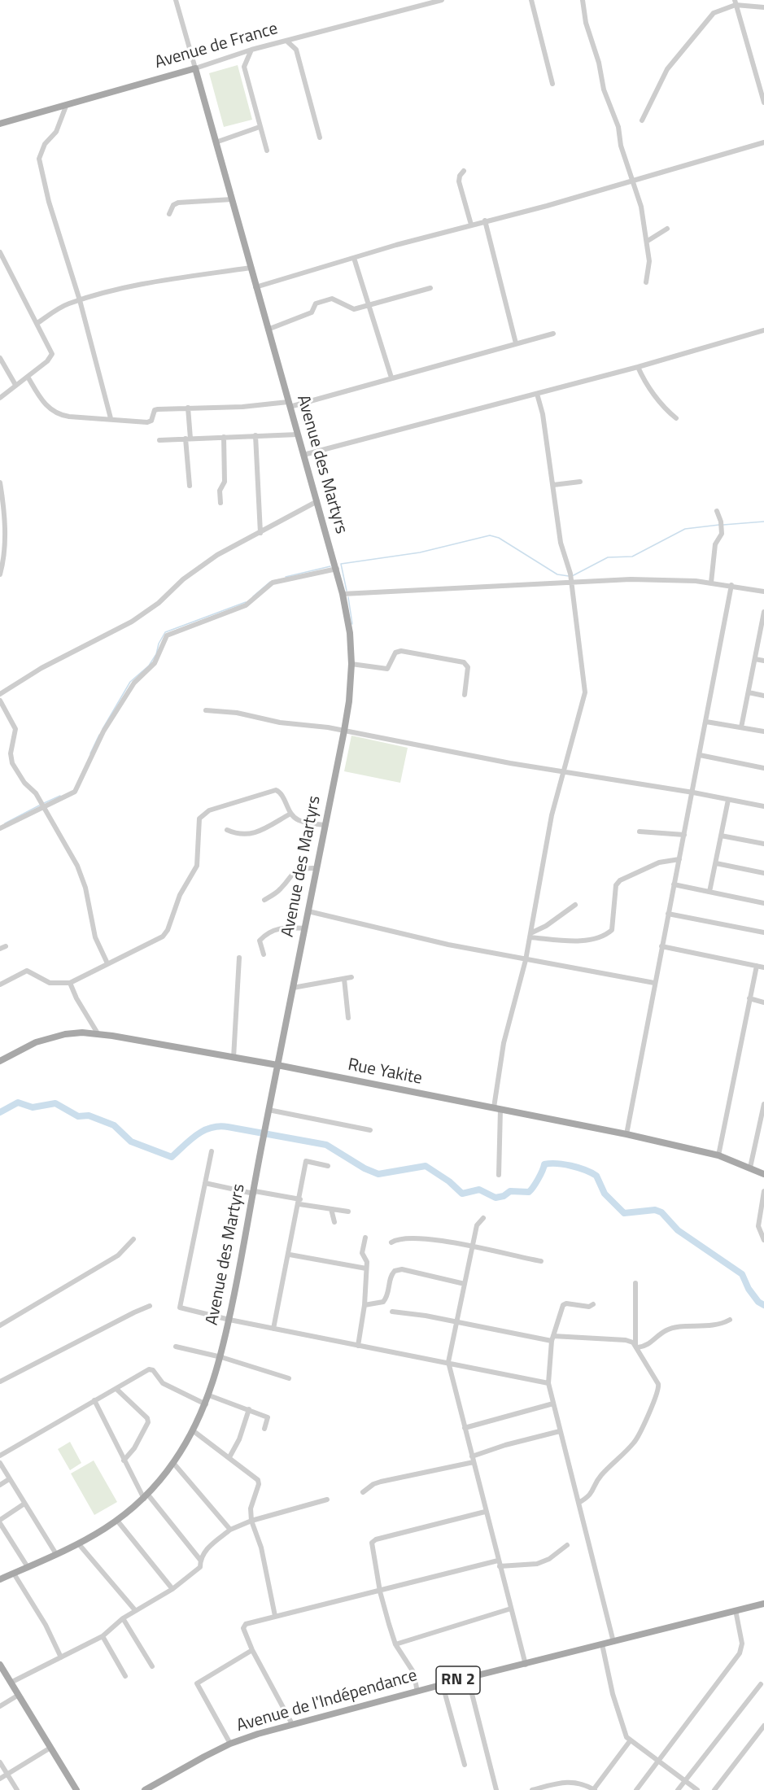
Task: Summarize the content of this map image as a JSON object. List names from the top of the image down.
{
  "streets": {
    "main road": [
      "Avenue de France",
      "Avenue des Martyrs",
      "Rue Yakite",
      "RN 2",
      "Avenue de l'Indépendance"
    ]
  },
  "crossings": [
    ["Avenue de France", "Avenue des Martyrs"],
    ["Avenue des Martyrs", "Rue Yakite"]
  ]
}
